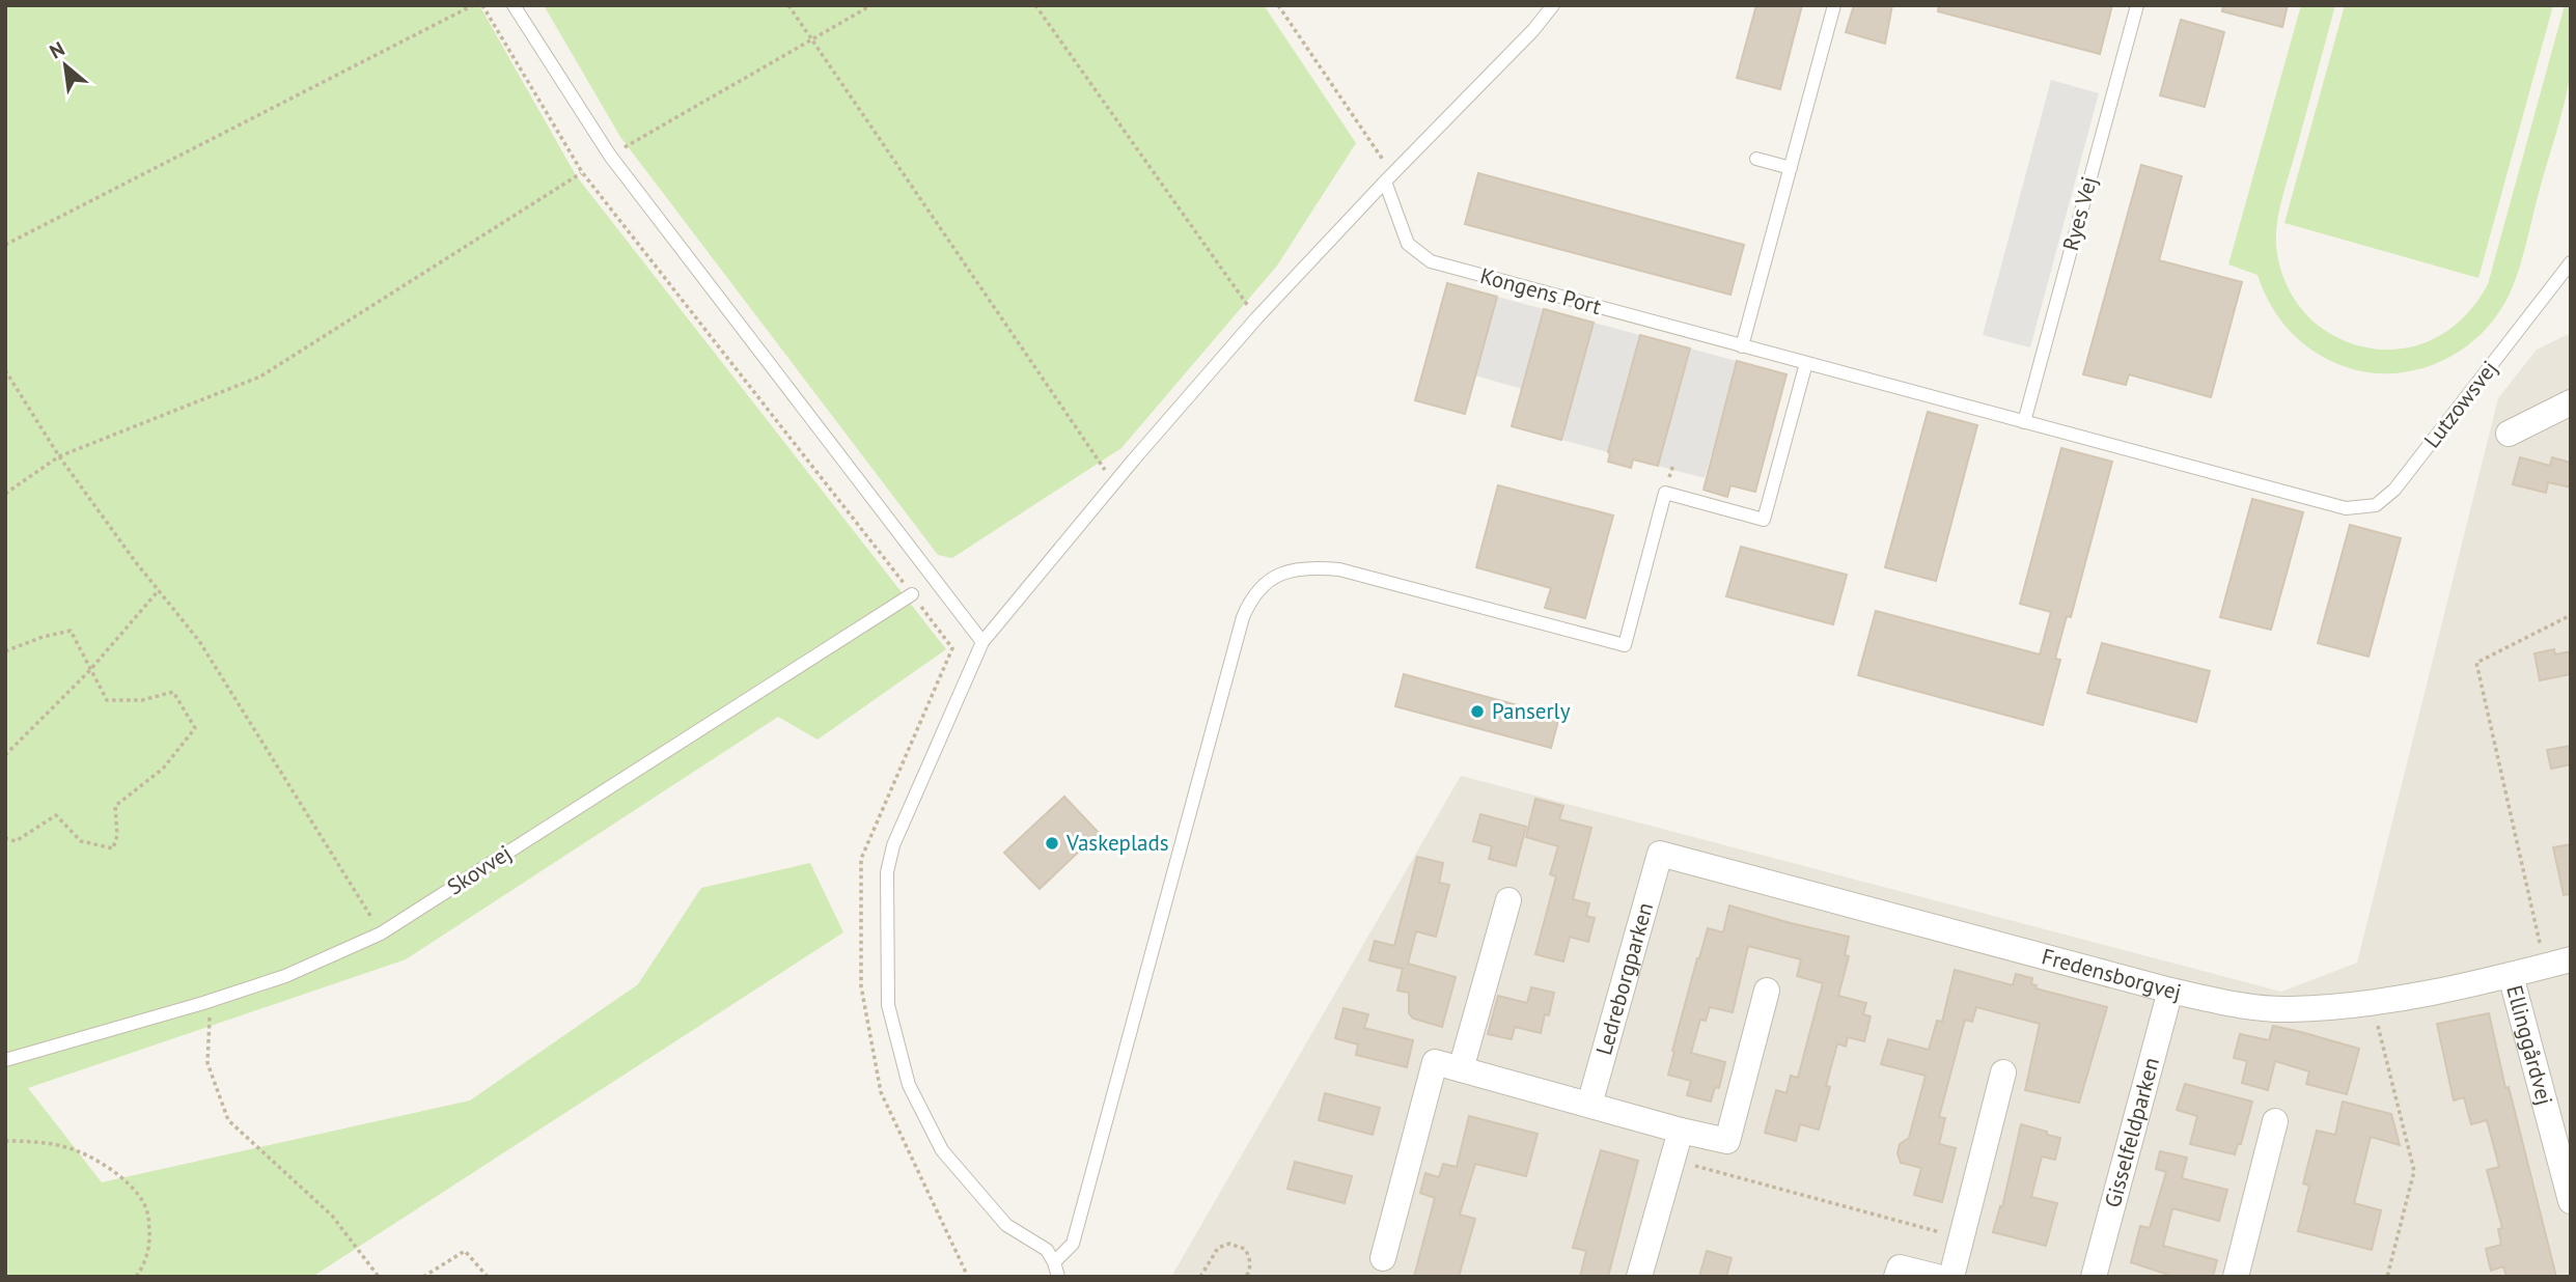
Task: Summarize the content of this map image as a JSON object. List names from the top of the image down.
{
  "streets": {
    "street": [
      "Fredensborgvej",
      "Ledreborgparken",
      "Ellinggårdvej",
      "Gisselfeldparken"
    ],
    "lane": [
      "Ryes Vej",
      "Kongens Port",
      "Lutzowsvej",
      "Skovvej"
    ]
  },
  "crossings": [
    ["Ryes Vej", "Kongens Port"],
    ["Ryes Vej", "Lutzowsvej"],
    ["Kongens Port", "Lutzowsvej"],
    ["Fredensborgvej", "Ledreborgparken"],
    ["Fredensborgvej", "Ellinggårdvej"],
    ["Fredensborgvej", "Gisselfeldparken"]
  ],
  "places": ["Panserly", "Vaskeplads"],
  "north": "top left"
}
